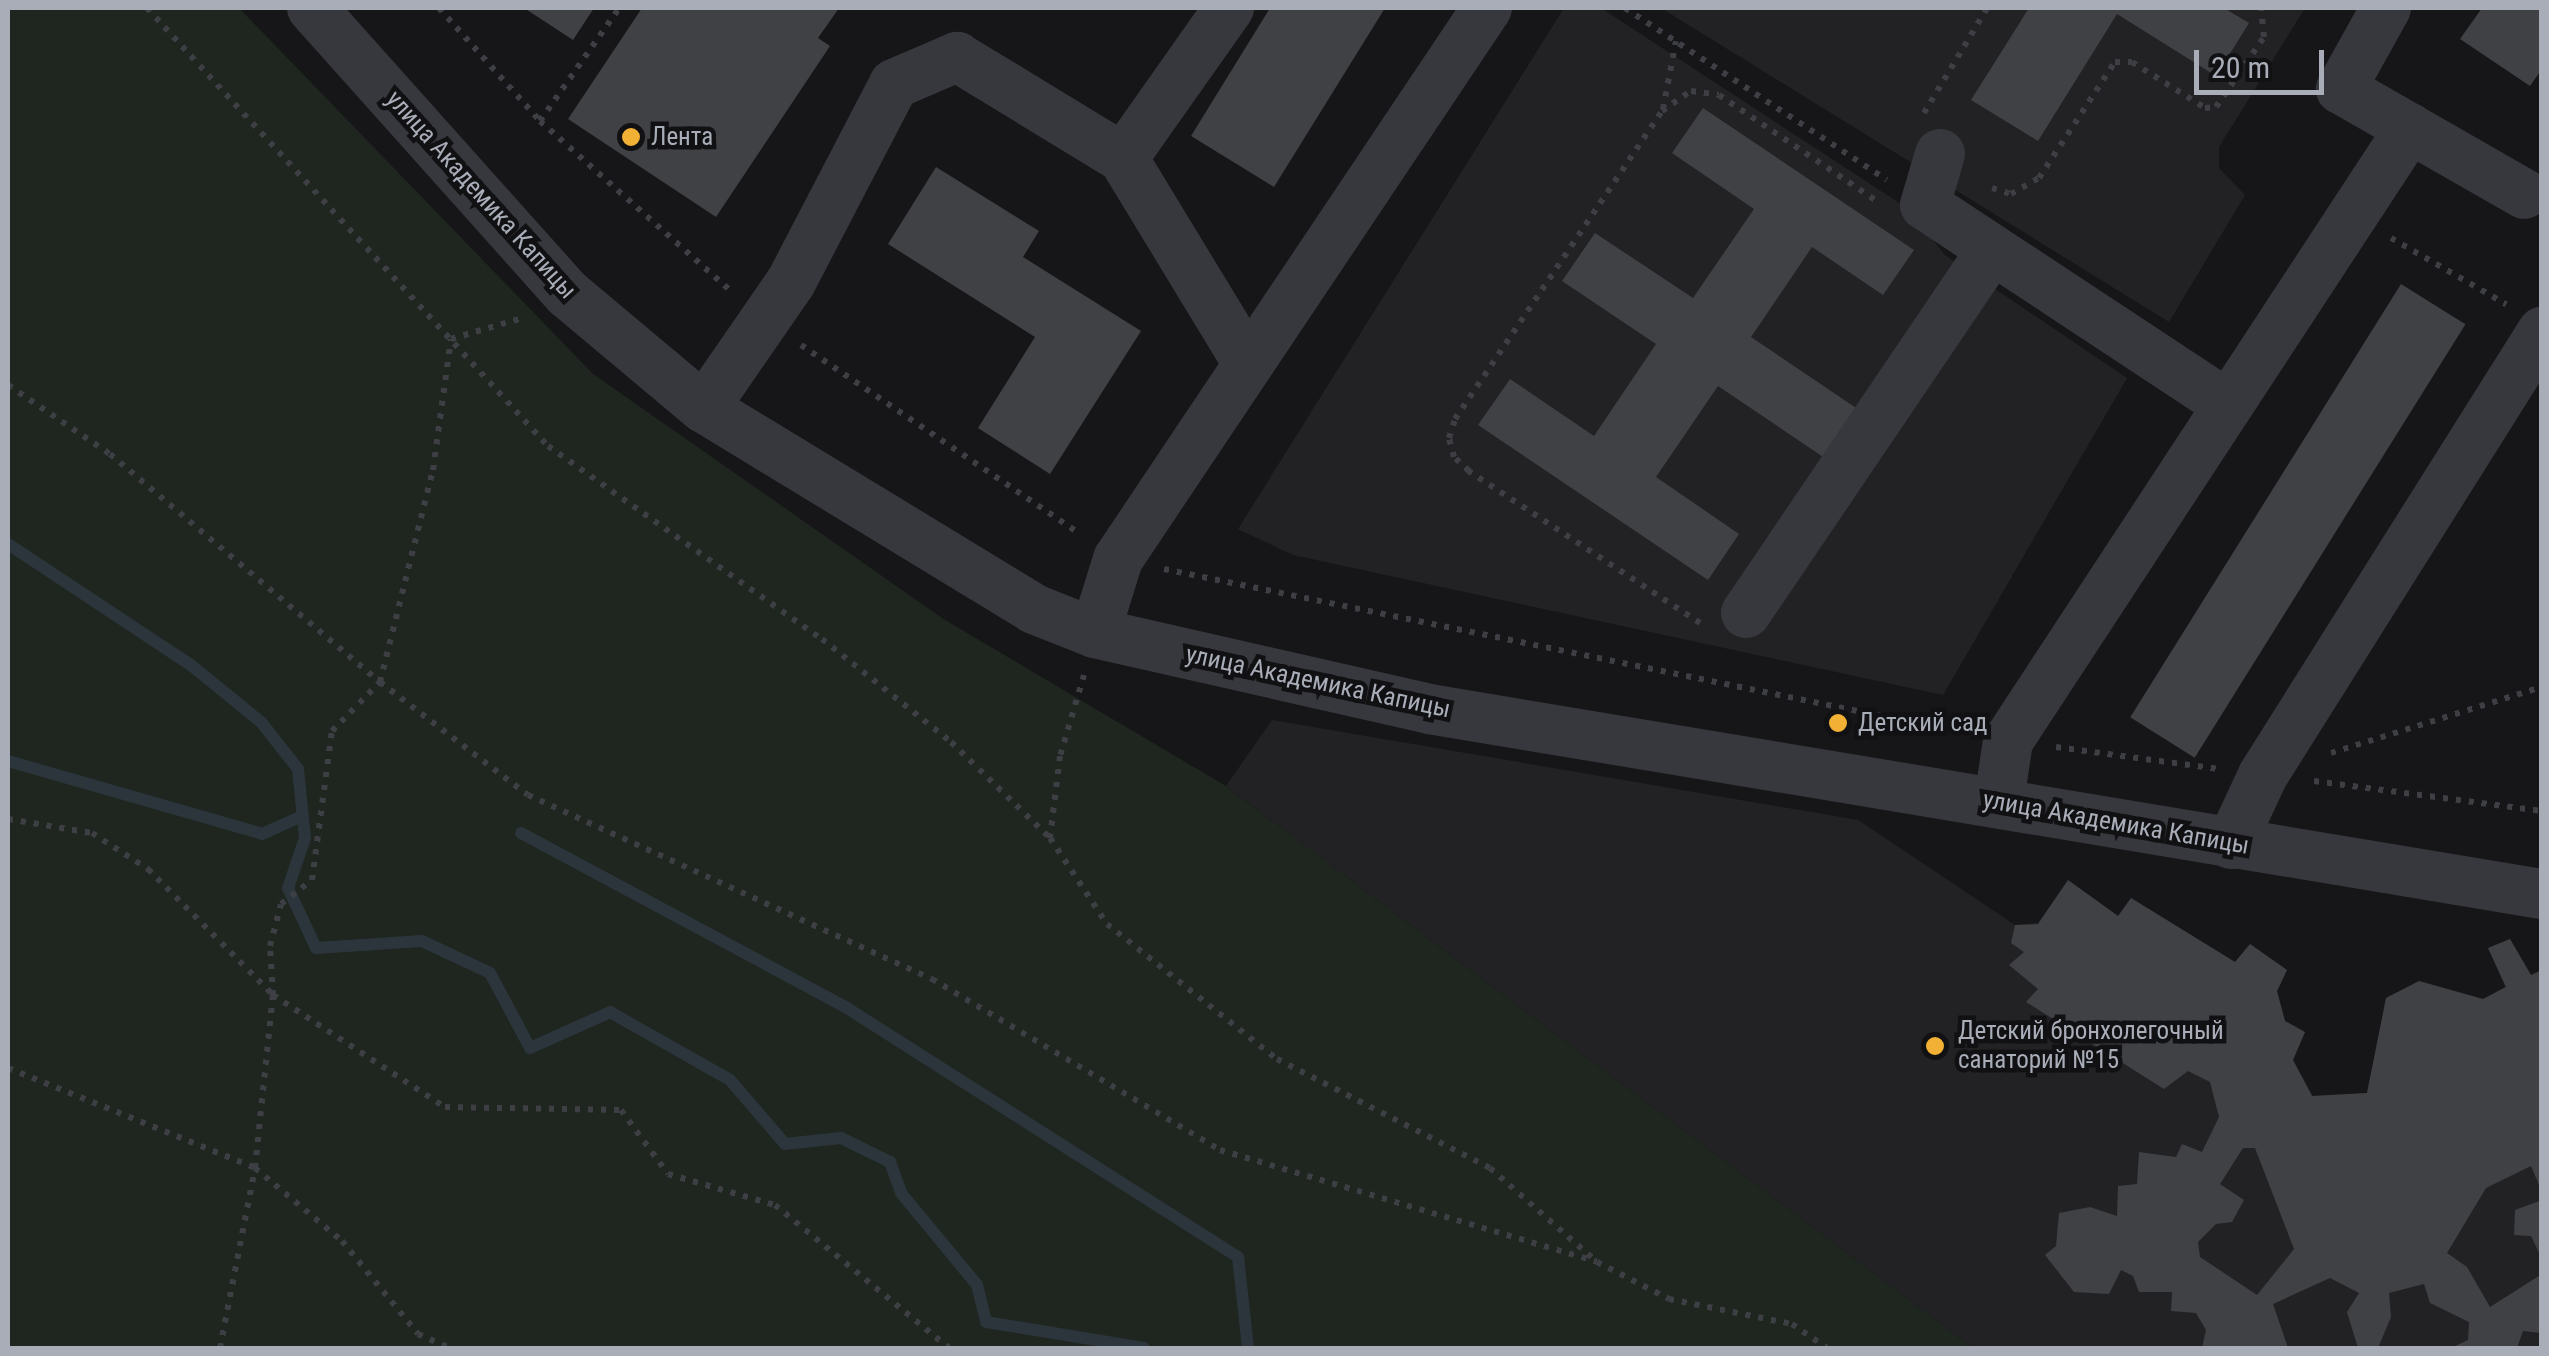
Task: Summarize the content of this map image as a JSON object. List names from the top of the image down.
{
  "streets": {
    "street": ["улица Академика Капицы"]
  },
  "places": ["Лента", "Детский сад", "Детский бронхолегочный санаторий №15"],
  "scale_bar": "20 m"
}
